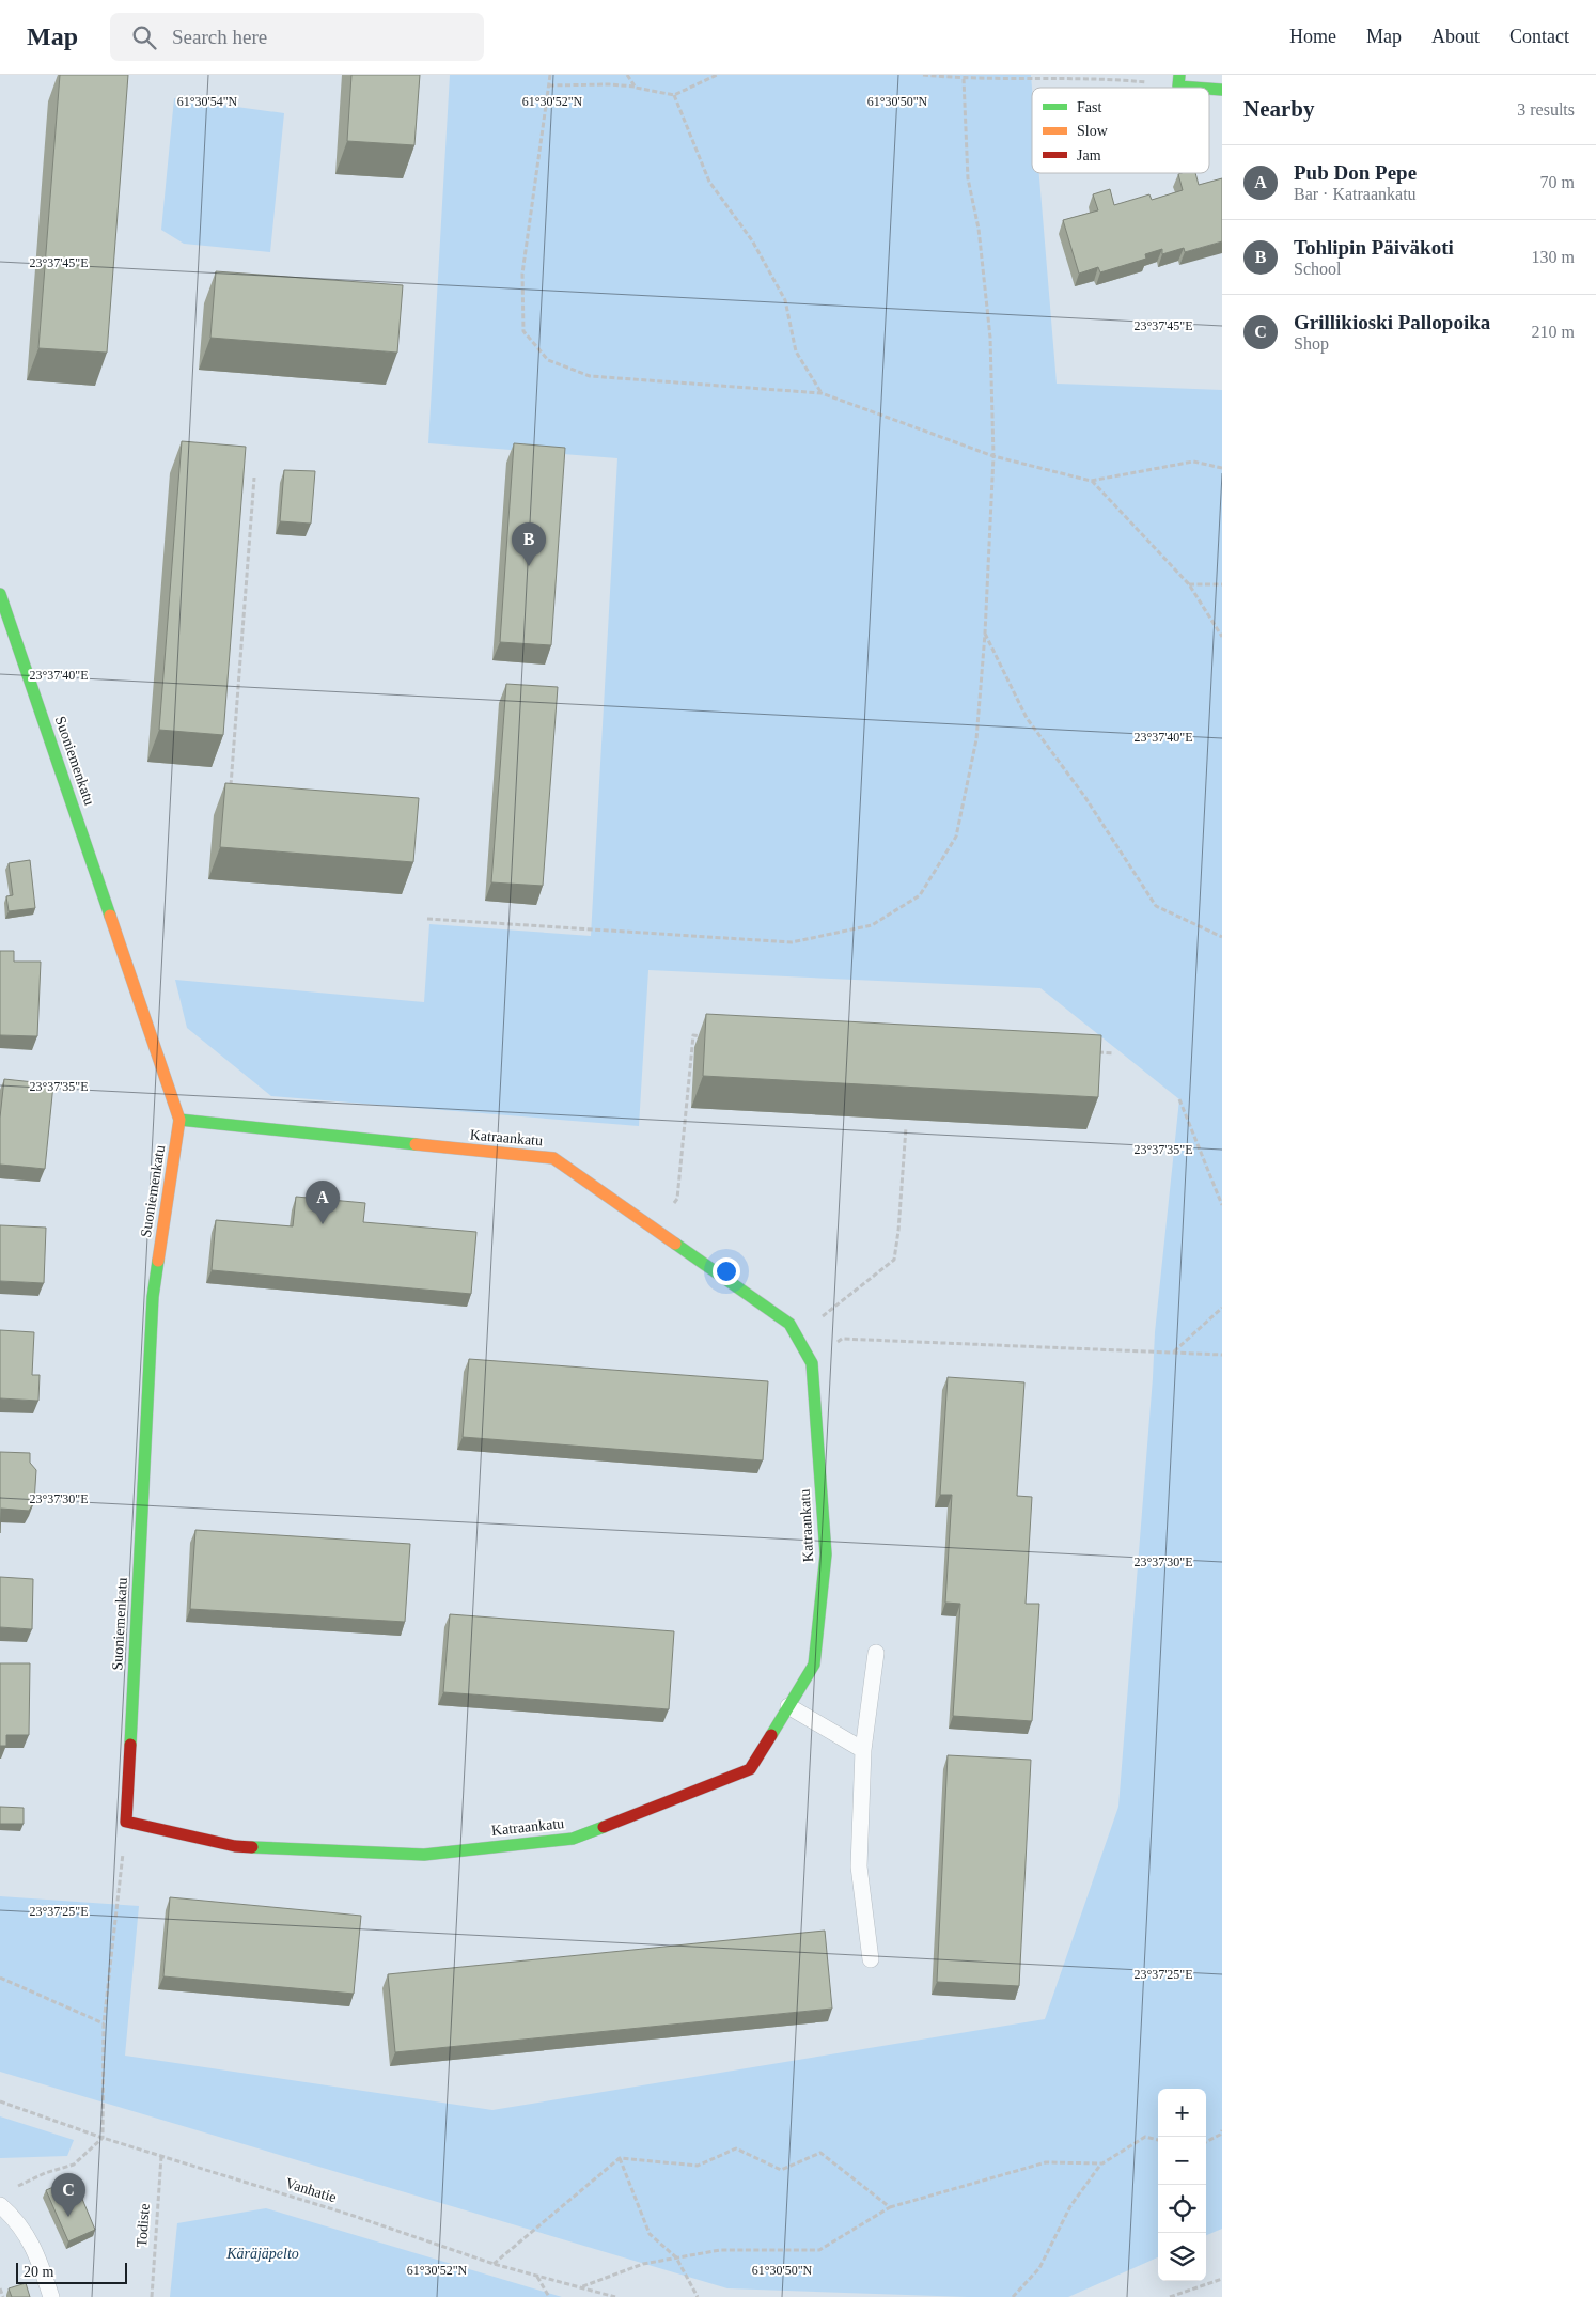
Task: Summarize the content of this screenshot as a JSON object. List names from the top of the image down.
{
  "streets": {
    "street": ["Suoniemenkatu", "Katraankatu"],
    "path": ["Vanhatie", "Todiste"]
  },
  "crossings": [
    ["Suoniemenkatu", "Katraankatu"],
    ["Vanhatie", "Todiste"]
  ],
  "parks": ["Käräjäpelto"],
  "legend": ["Fast", "Slow", "Jam"],
  "scale_bar": "20 m",
  "page": {
    "header": "Map",
    "search": "Search here",
    "nav": [
      "Home",
      "Map",
      "About",
      "Contact"
    ],
    "heading": ["Nearby", "3 results"],
    "list": [
      {
        "mark": "A",
        "name": "Pub Don Pepe",
        "note": "Bar · Katraankatu",
        "value": "70 m"
      },
      {
        "mark": "B",
        "name": "Tohlipin Päiväkoti",
        "note": "School",
        "value": "130 m"
      },
      {
        "mark": "C",
        "name": "Grillikioski Pallopoika",
        "note": "Shop",
        "value": "210 m"
      }
    ],
    "pins": ["B", "A", "C"],
    "map_buttons": ["+", "−"],
    "scale": "20 m"
  },
  "coordinates": [
    "61°30'54\"N",
    "61°30'52\"N",
    "61°30'50\"N",
    "23°37'45\"E",
    "23°37'40\"E",
    "23°37'35\"E",
    "23°37'30\"E",
    "23°37'25\"E"
  ]
}
